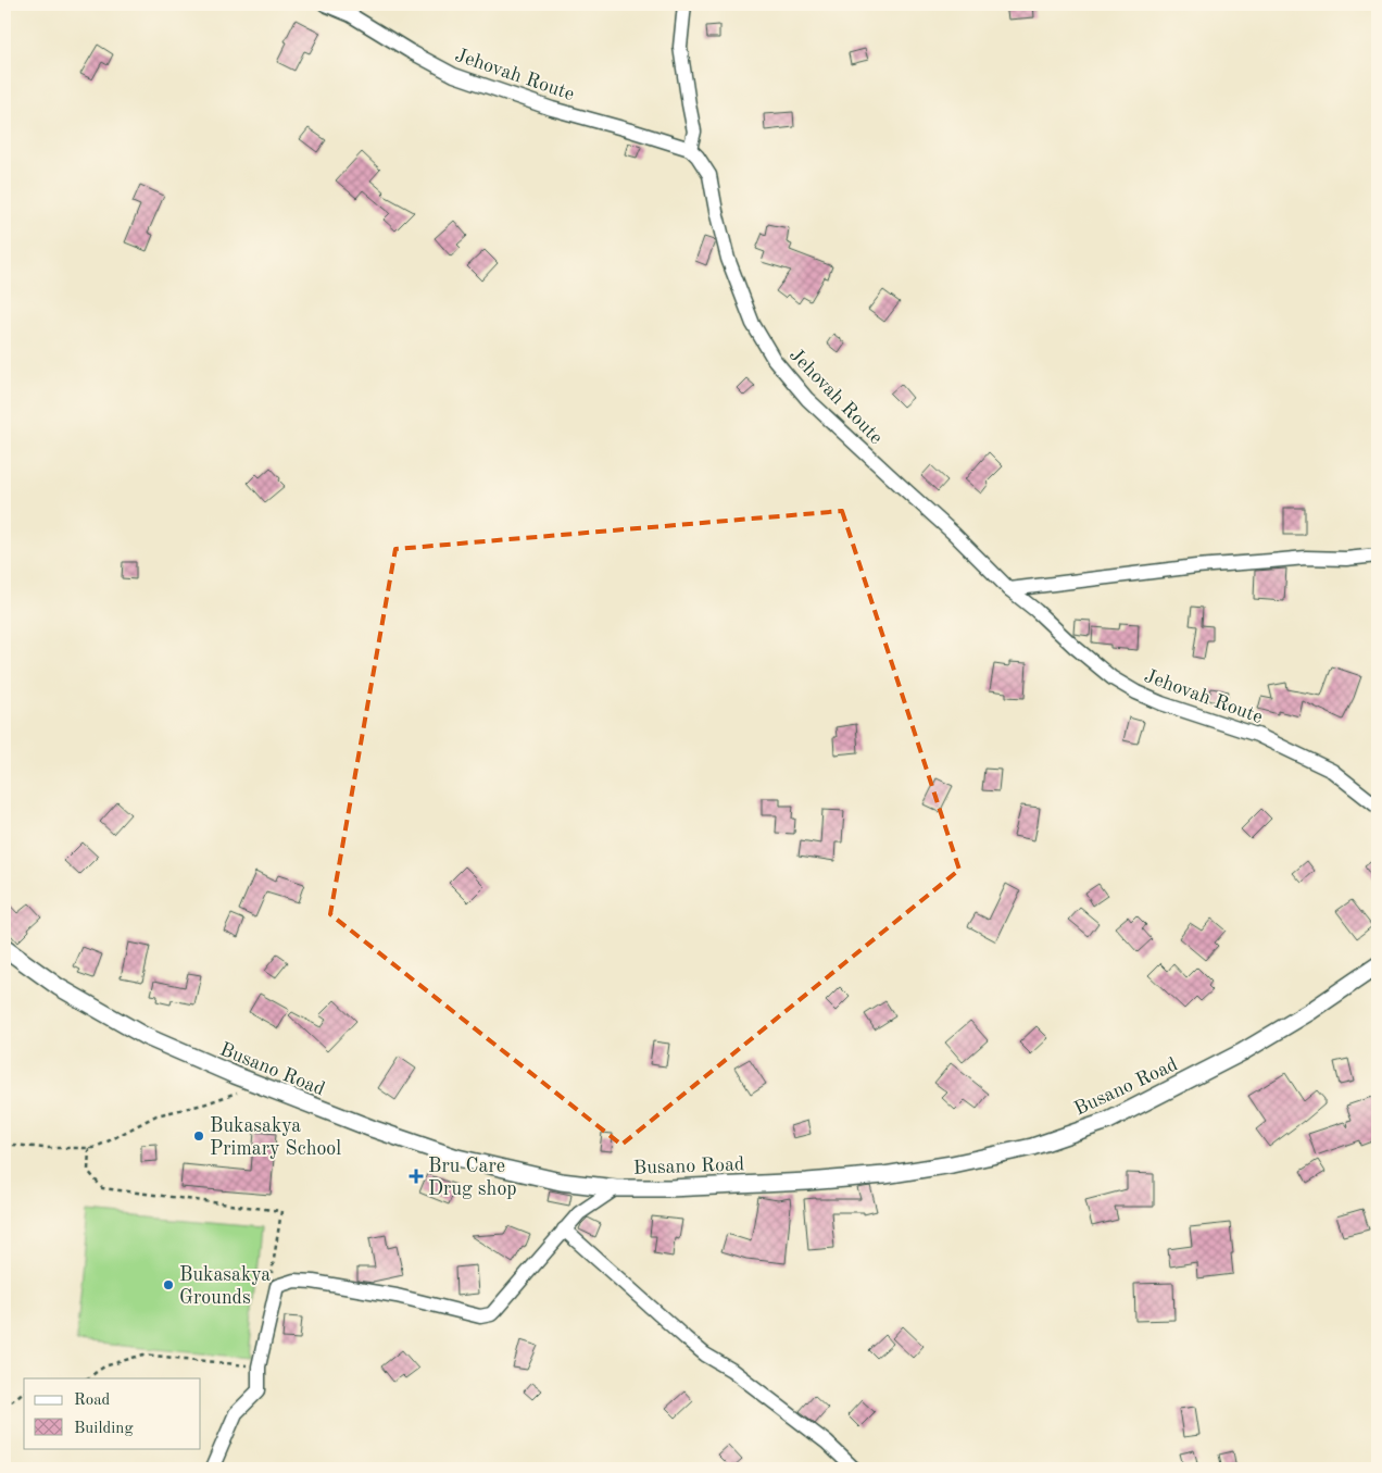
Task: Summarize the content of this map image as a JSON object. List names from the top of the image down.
{
  "streets": {
    "street": ["Jehovah Route", "Busano Road"]
  },
  "places": {
    "other": ["Bukasakya Primary School", "Bukasakya Grounds"],
    "health": ["Bru Care Drug shop"]
  },
  "legend": ["Road", "Building"]
}
